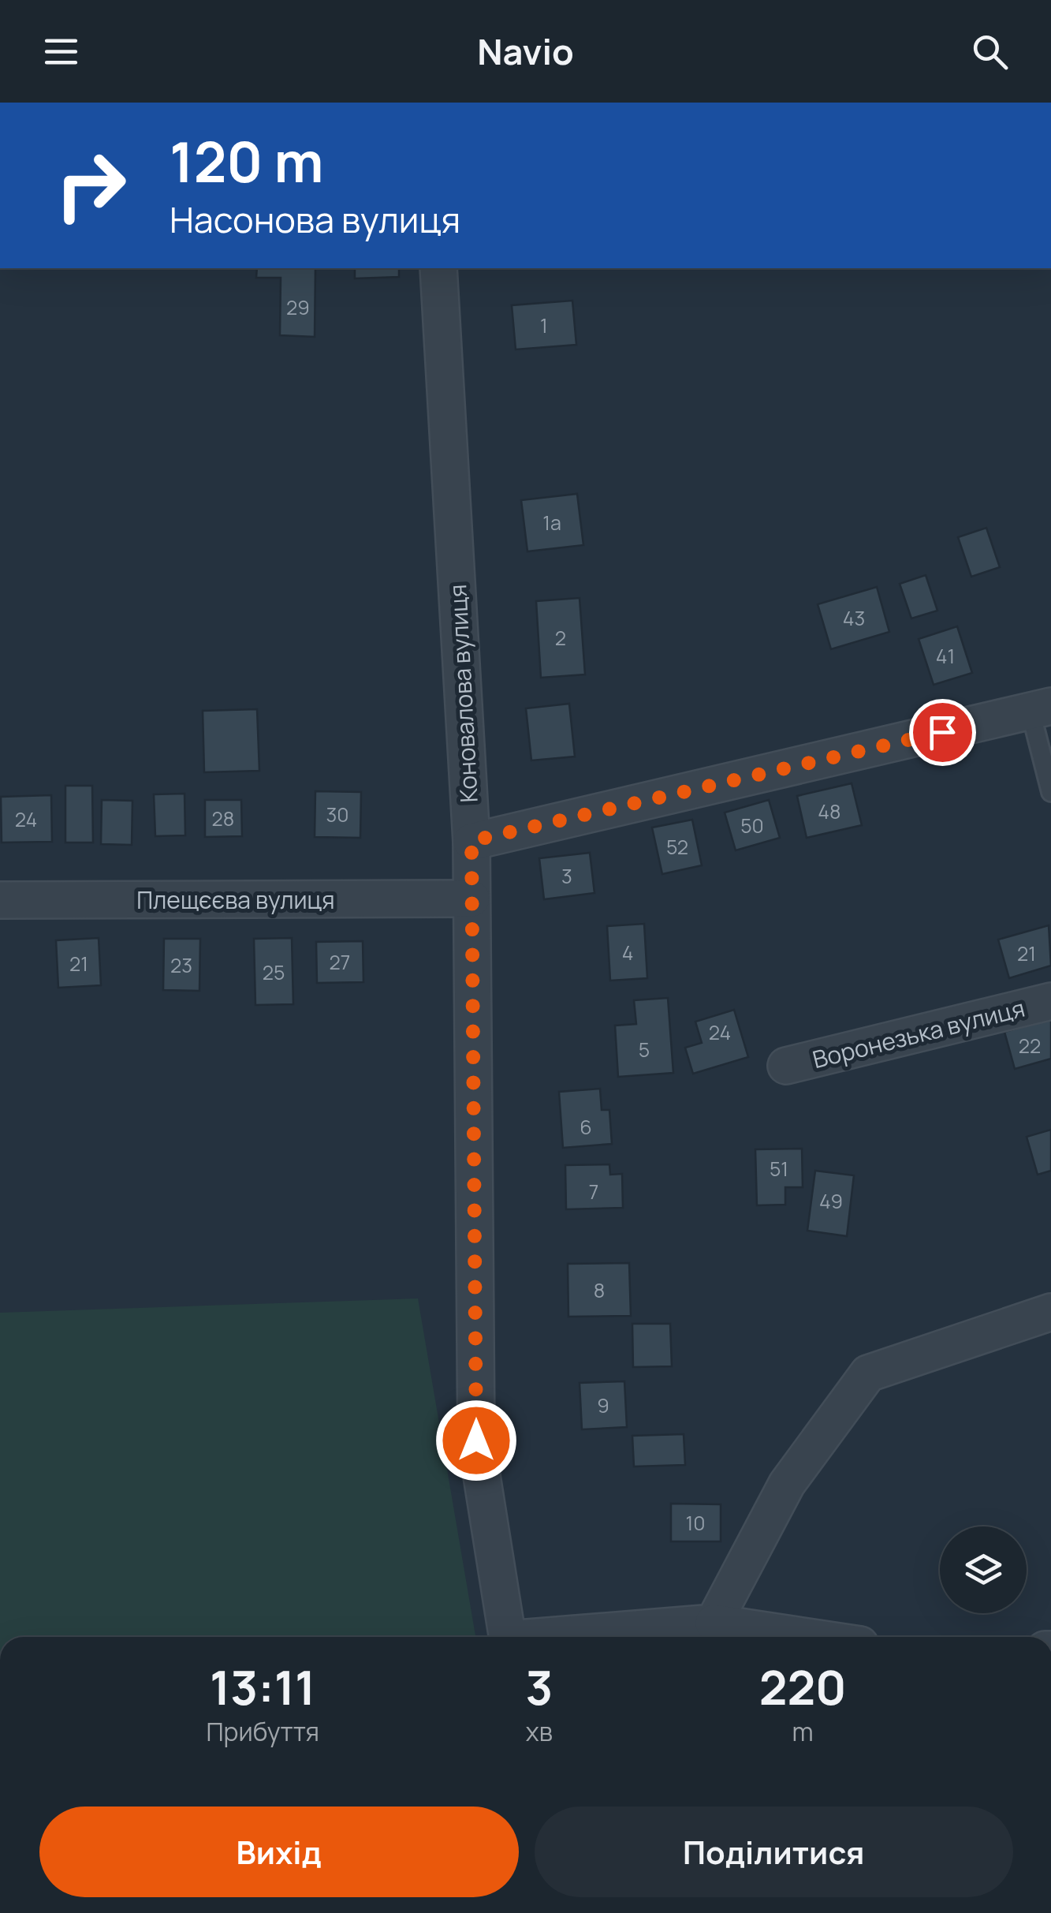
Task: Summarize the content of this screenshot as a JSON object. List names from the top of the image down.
{
  "streets": {
    "street": ["Коновалова вулиця", "Плещєєва вулиця", "Воронезька вулиця"]
  },
  "crossings": [
    ["Коновалова вулиця", "Плещєєва вулиця"]
  ],
  "house_numbers": [
    "29",
    "1",
    "1а",
    "43",
    "2",
    "41",
    "48",
    "30",
    "28",
    "24",
    "50",
    "52",
    "3",
    "4",
    "21",
    "27",
    "21",
    "23",
    "25",
    "24",
    "22",
    "5",
    "6",
    "51",
    "7",
    "49",
    "8",
    "9",
    "10"
  ],
  "page": {
    "header": "Navio",
    "turn": ["120 m", "Насонова вулиця"],
    "eta": [
      "13:11",
      "Прибуття",
      "3",
      "хв",
      "220",
      "m"
    ],
    "buttons": ["Вихід", "Поділитися"]
  }
}
